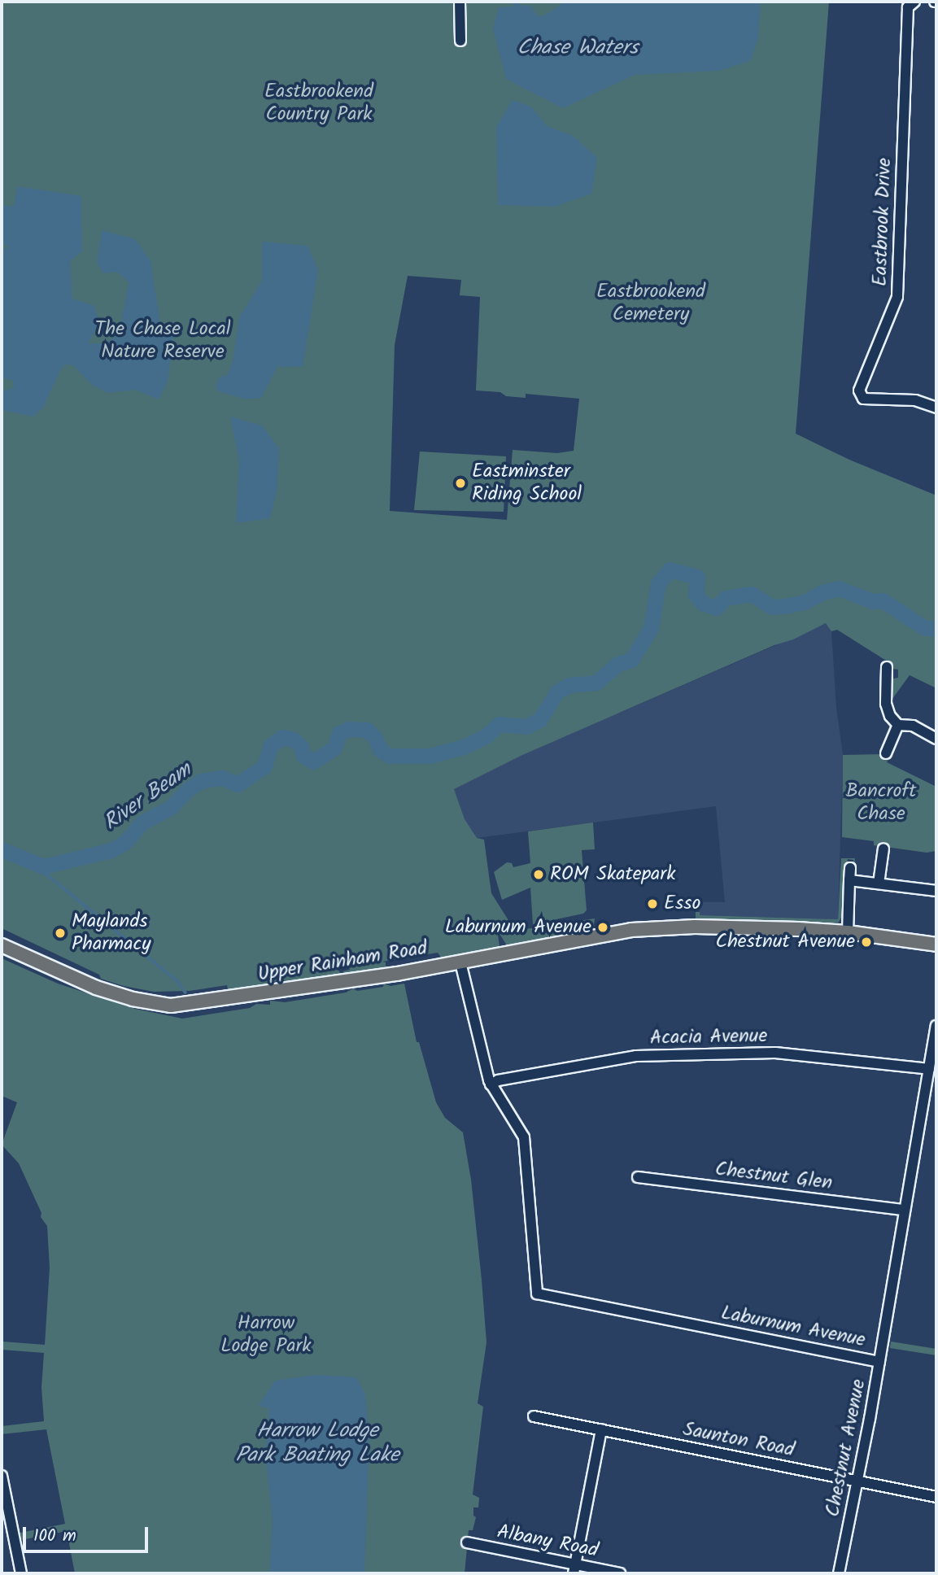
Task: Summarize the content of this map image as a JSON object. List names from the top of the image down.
{
  "streets": {
    "main road": ["Upper Rainham Road"],
    "street": [
      "Eastbrook Drive",
      "Acacia Avenue",
      "Chestnut Glen",
      "Laburnum Avenue",
      "Saunton Road",
      "Chestnut Avenue",
      "Albany Road"
    ]
  },
  "crossings": [
    ["Upper Rainham Road", "Laburnum Avenue"],
    ["Acacia Avenue", "Laburnum Avenue"],
    ["Acacia Avenue", "Chestnut Avenue"],
    ["Chestnut Glen", "Chestnut Avenue"],
    ["Laburnum Avenue", "Chestnut Avenue"],
    ["Saunton Road", "Chestnut Avenue"]
  ],
  "water": ["Chase Waters", "River Beam", "Harrow Lodge Park Boating Lake"],
  "parks": [
    "Eastbrookend Country Park",
    "Eastbrookend Cemetery",
    "The Chase Local Nature Reserve",
    "Bancroft Chase",
    "Harrow Lodge Park"
  ],
  "places": [
    "Eastminster Riding School",
    "ROM Skatepark",
    "Esso",
    "Laburnum Avenue",
    "Maylands Pharmacy",
    "Chestnut Avenue"
  ],
  "scale_bar": "100 m"
}
